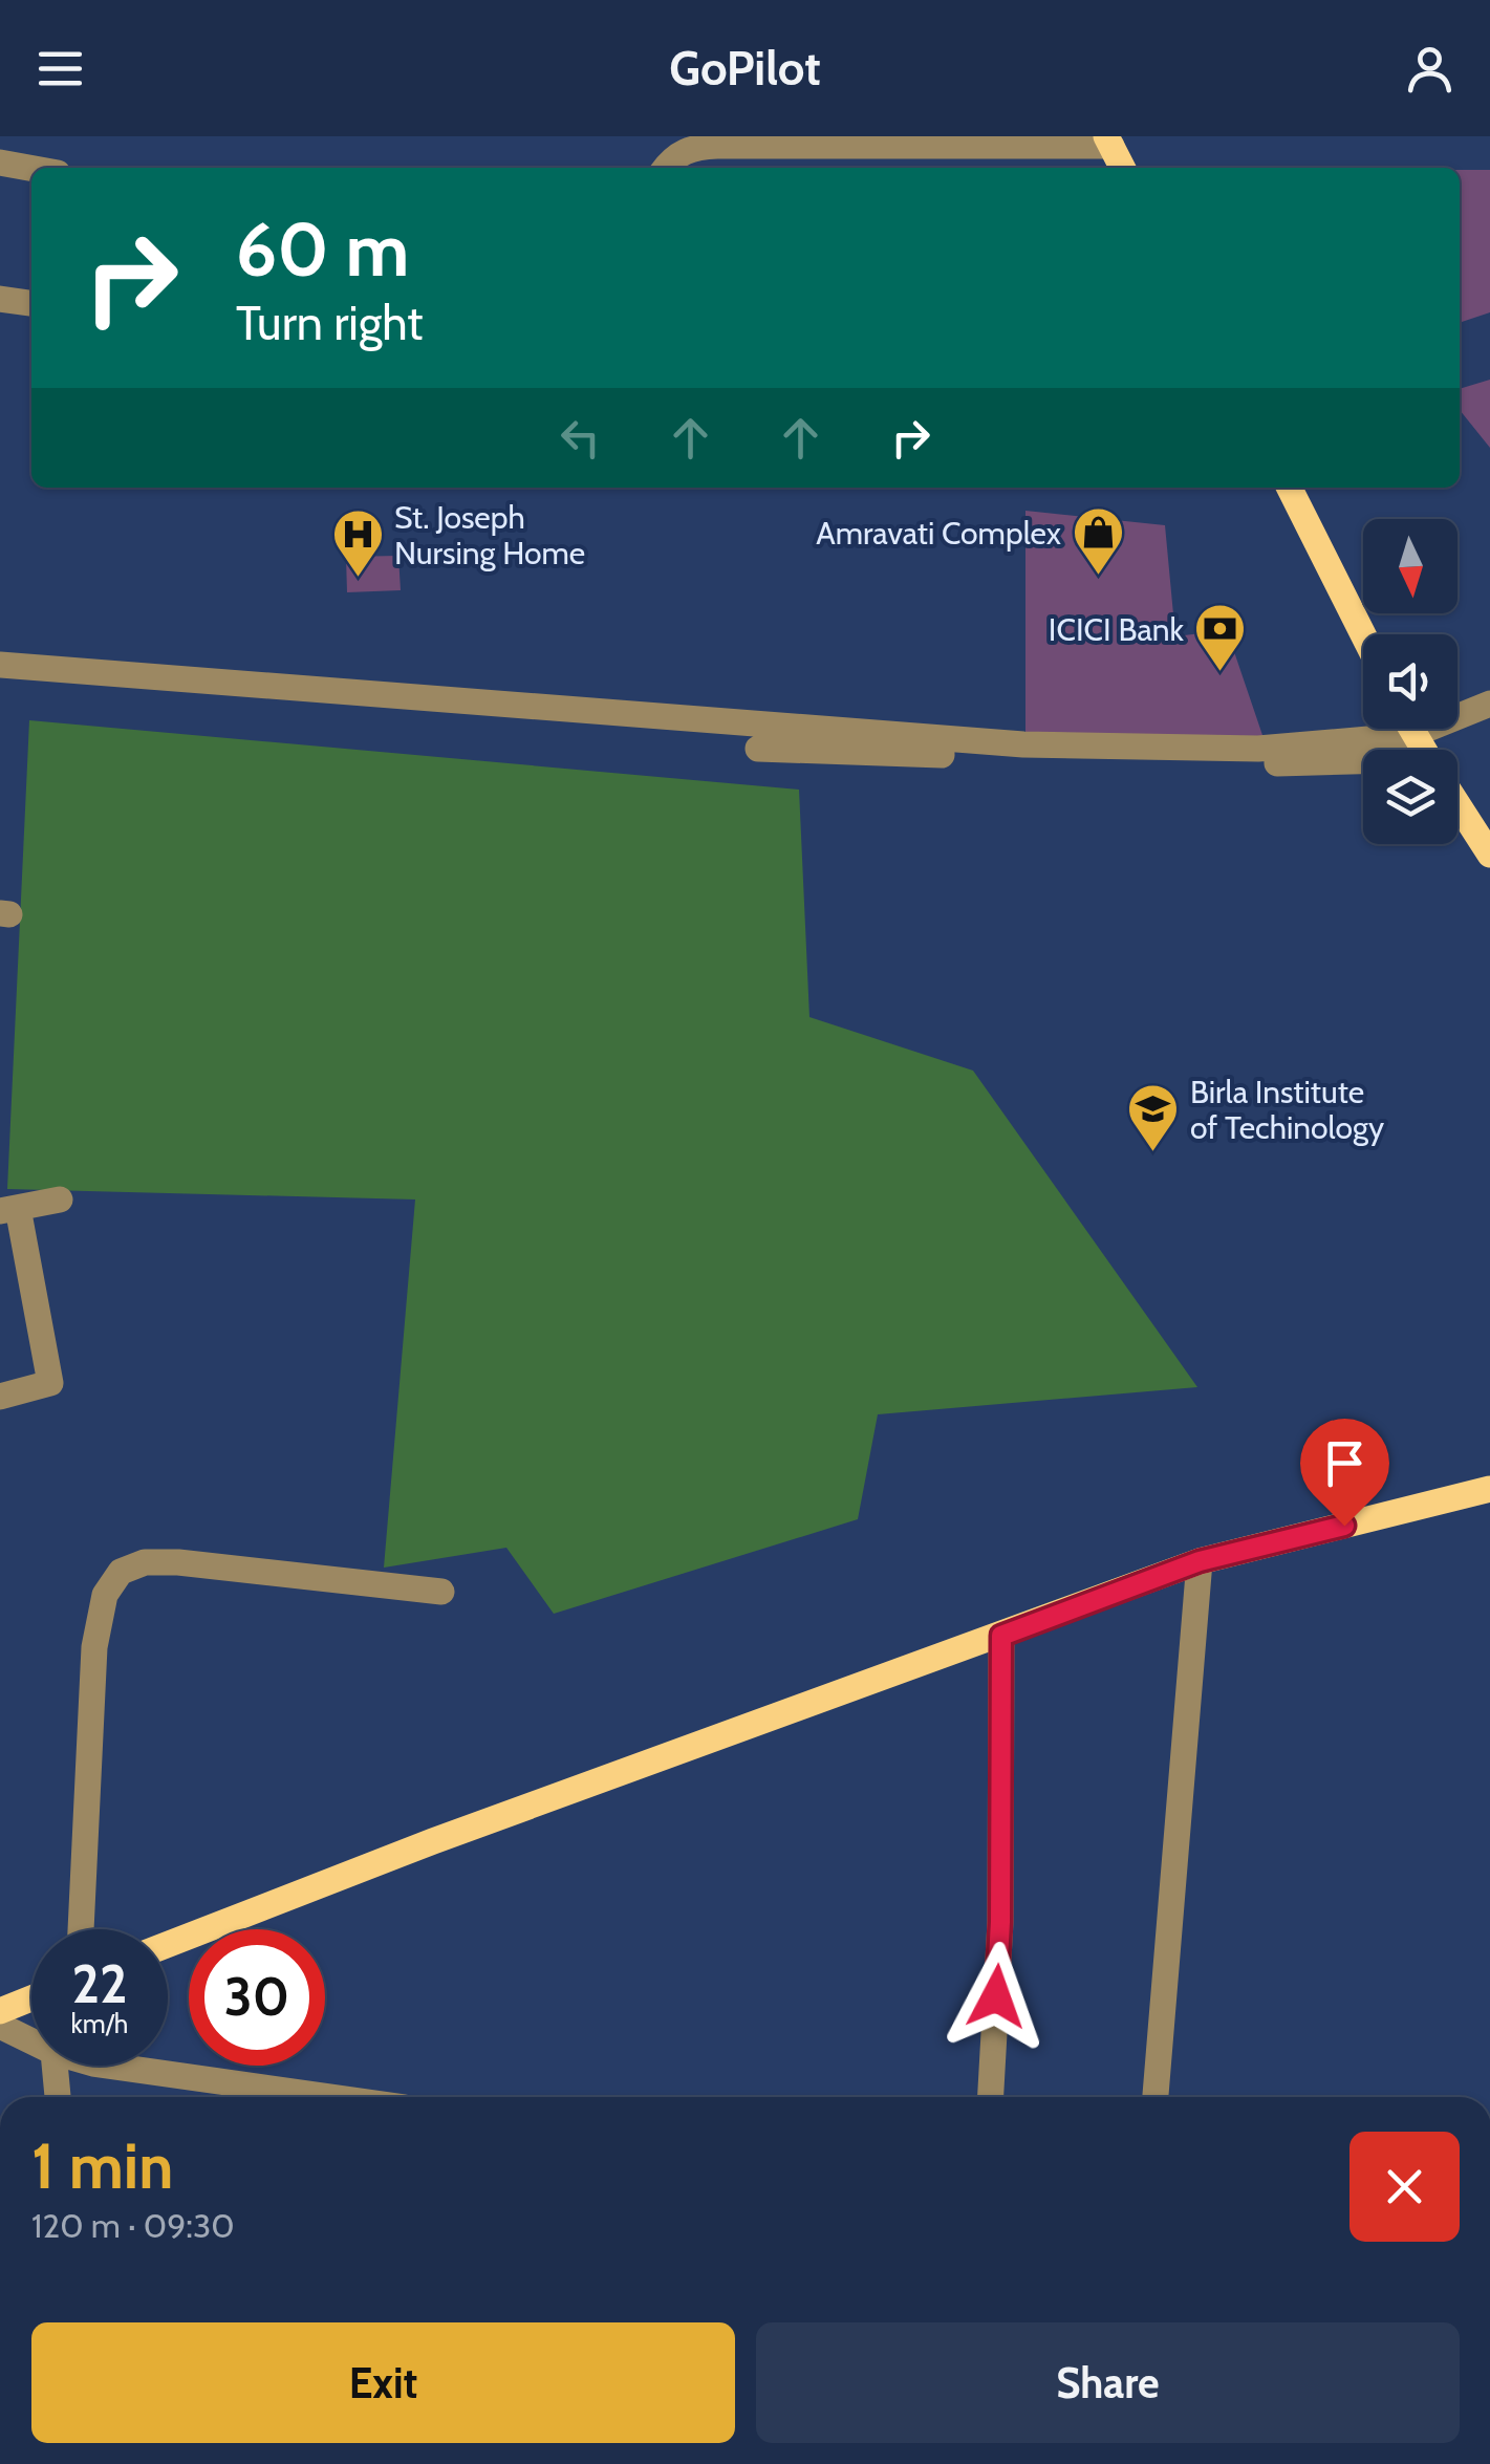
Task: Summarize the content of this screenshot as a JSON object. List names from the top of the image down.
{
  "places": {
    "shop": ["Amravati Complex"],
    "hospital": ["St. Joseph Nursing Home"],
    "bank": ["ICICI Bank"],
    "school or university": ["Birla Institute of Techinology"]
  },
  "north": "bottom",
  "page": {
    "header": "GoPilot",
    "turn": ["60 m", "Turn right"],
    "speed": "22 km/h",
    "limit": "30",
    "heading": ["1 min", "120 m · 09:30"],
    "buttons": ["Exit", "Share"]
  }
}
